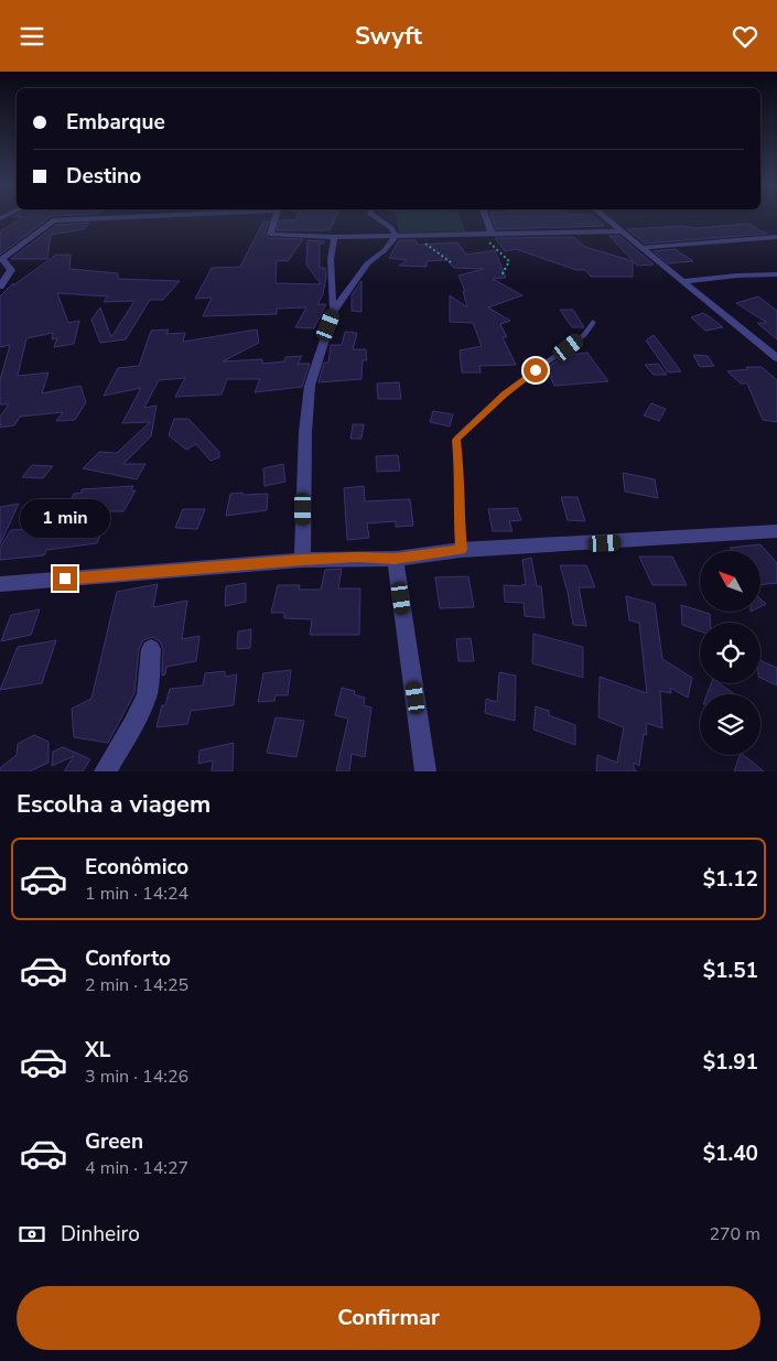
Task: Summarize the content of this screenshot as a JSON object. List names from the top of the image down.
{
  "north": "top left",
  "page": {
    "header": "Swyft",
    "banner": ["Embarque", "Destino"],
    "bubble": "1 min",
    "heading": "Escolha a viagem",
    "list": [
      {
        "name": "Econômico",
        "note": "1 min · 14:24",
        "value": "$1.12"
      },
      {
        "name": "Conforto",
        "note": "2 min · 14:25",
        "value": "$1.51"
      },
      {
        "name": "XL",
        "note": "3 min · 14:26",
        "value": "$1.91"
      },
      {
        "name": "Green",
        "note": "4 min · 14:27",
        "value": "$1.40"
      }
    ],
    "pay": ["Dinheiro", "270 m"],
    "buttons": "Confirmar"
  }
}
